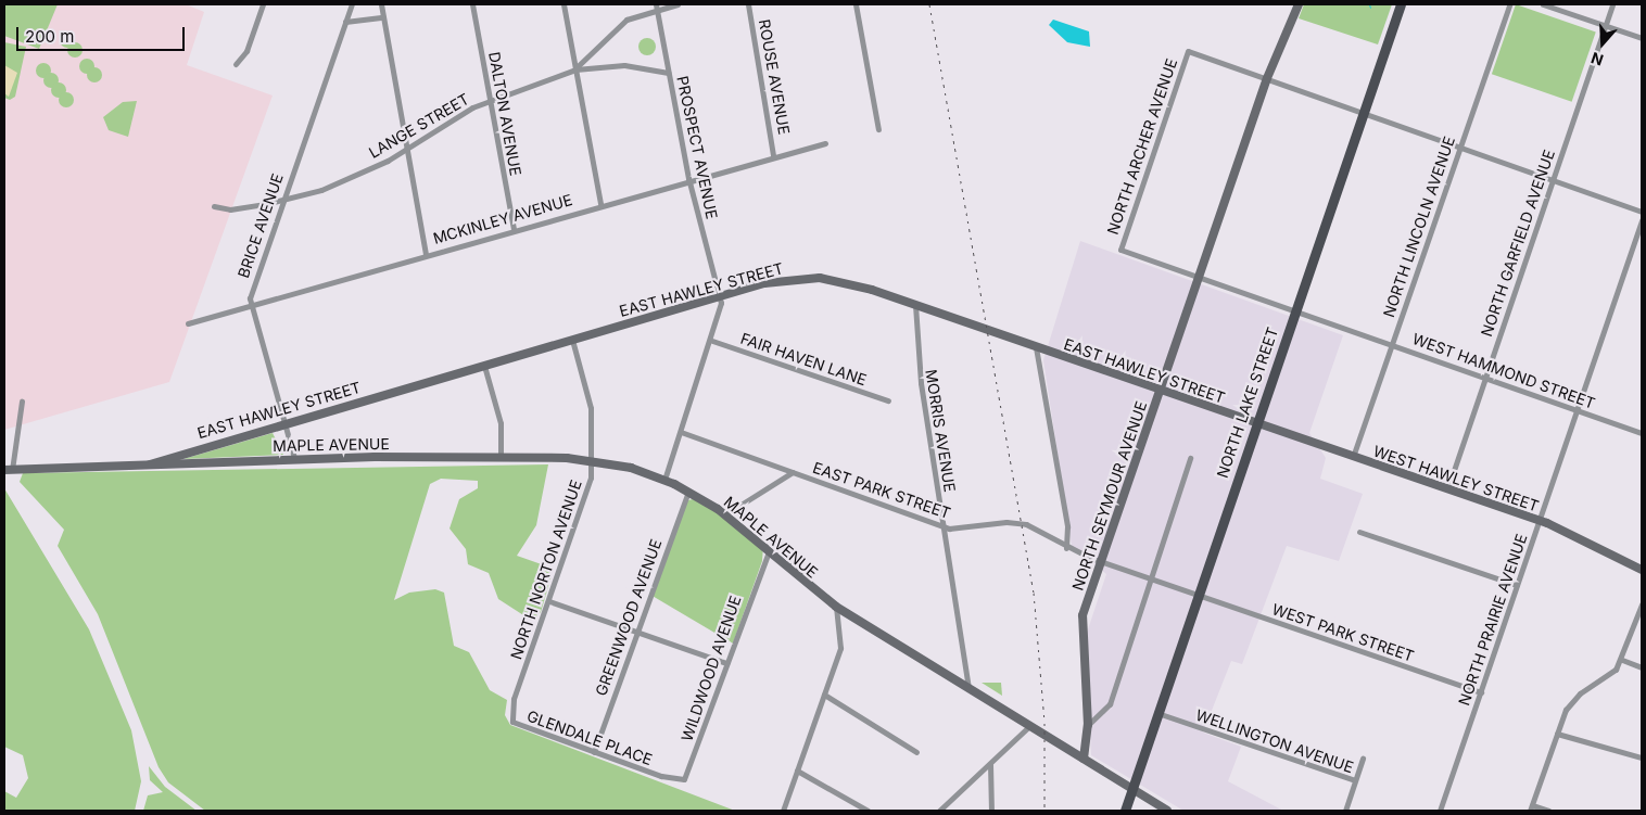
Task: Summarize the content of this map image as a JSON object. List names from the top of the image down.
{
  "streets": {
    "main road": ["NORTH LAKE STREET"],
    "street": [
      "ROUSE AVENUE",
      "DALTON AVENUE",
      "LANGE STREET",
      "NORTH ARCHER AVENUE",
      "PROSPECT AVENUE",
      "MCKINLEY AVENUE",
      "BRICE AVENUE",
      "NORTH LINCOLN AVENUE",
      "NORTH GARFIELD AVENUE",
      "EAST HAWLEY STREET",
      "FAIR HAVEN LANE",
      "WEST HAMMOND STREET",
      "MORRIS AVENUE",
      "MAPLE AVENUE",
      "WEST HAWLEY STREET",
      "EAST PARK STREET",
      "NORTH SEYMOUR AVENUE",
      "NORTH NORTON AVENUE",
      "GREENWOOD AVENUE",
      "NORTH PRAIRIE AVENUE",
      "WEST PARK STREET",
      "WILDWOOD AVENUE",
      "GLENDALE PLACE",
      "WELLINGTON AVENUE"
    ]
  },
  "crossings": [
    ["ROUSE AVENUE", "MCKINLEY AVENUE"],
    ["DALTON AVENUE", "LANGE STREET"],
    ["DALTON AVENUE", "MCKINLEY AVENUE"],
    ["LANGE STREET", "PROSPECT AVENUE"],
    ["LANGE STREET", "BRICE AVENUE"],
    ["NORTH ARCHER AVENUE", "WEST HAMMOND STREET"],
    ["NORTH ARCHER AVENUE", "NORTH SEYMOUR AVENUE"],
    ["PROSPECT AVENUE", "MCKINLEY AVENUE"],
    ["PROSPECT AVENUE", "EAST HAWLEY STREET"],
    ["PROSPECT AVENUE", "FAIR HAVEN LANE"],
    ["PROSPECT AVENUE", "MAPLE AVENUE"],
    ["PROSPECT AVENUE", "EAST PARK STREET"],
    ["MCKINLEY AVENUE", "BRICE AVENUE"],
    ["BRICE AVENUE", "EAST HAWLEY STREET"],
    ["BRICE AVENUE", "MAPLE AVENUE"],
    ["NORTH LINCOLN AVENUE", "WEST HAMMOND STREET"],
    ["NORTH LINCOLN AVENUE", "WEST HAWLEY STREET"],
    ["NORTH GARFIELD AVENUE", "WEST HAMMOND STREET"],
    ["NORTH GARFIELD AVENUE", "WEST HAWLEY STREET"],
    ["EAST HAWLEY STREET", "NORTH LAKE STREET"],
    ["EAST HAWLEY STREET", "MORRIS AVENUE"],
    ["EAST HAWLEY STREET", "MAPLE AVENUE"],
    ["EAST HAWLEY STREET", "WEST HAWLEY STREET"],
    ["EAST HAWLEY STREET", "NORTH SEYMOUR AVENUE"],
    ["EAST HAWLEY STREET", "NORTH NORTON AVENUE"],
    ["WEST HAMMOND STREET", "NORTH LAKE STREET"],
    ["WEST HAMMOND STREET", "NORTH SEYMOUR AVENUE"],
    ["WEST HAMMOND STREET", "NORTH PRAIRIE AVENUE"],
    ["NORTH LAKE STREET", "MAPLE AVENUE"],
    ["NORTH LAKE STREET", "WEST HAWLEY STREET"],
    ["NORTH LAKE STREET", "EAST PARK STREET"],
    ["NORTH LAKE STREET", "WEST PARK STREET"],
    ["NORTH LAKE STREET", "WELLINGTON AVENUE"],
    ["MORRIS AVENUE", "MAPLE AVENUE"],
    ["MORRIS AVENUE", "EAST PARK STREET"],
    ["MAPLE AVENUE", "NORTH SEYMOUR AVENUE"],
    ["MAPLE AVENUE", "NORTH NORTON AVENUE"],
    ["MAPLE AVENUE", "GREENWOOD AVENUE"],
    ["MAPLE AVENUE", "WILDWOOD AVENUE"],
    ["WEST HAWLEY STREET", "NORTH PRAIRIE AVENUE"],
    ["EAST PARK STREET", "NORTH SEYMOUR AVENUE"],
    ["EAST PARK STREET", "WEST PARK STREET"],
    ["NORTH NORTON AVENUE", "GLENDALE PLACE"],
    ["GREENWOOD AVENUE", "GLENDALE PLACE"],
    ["NORTH PRAIRIE AVENUE", "WEST PARK STREET"],
    ["WILDWOOD AVENUE", "GLENDALE PLACE"]
  ],
  "scale_bar": "200 m",
  "north": "bottom"
}
